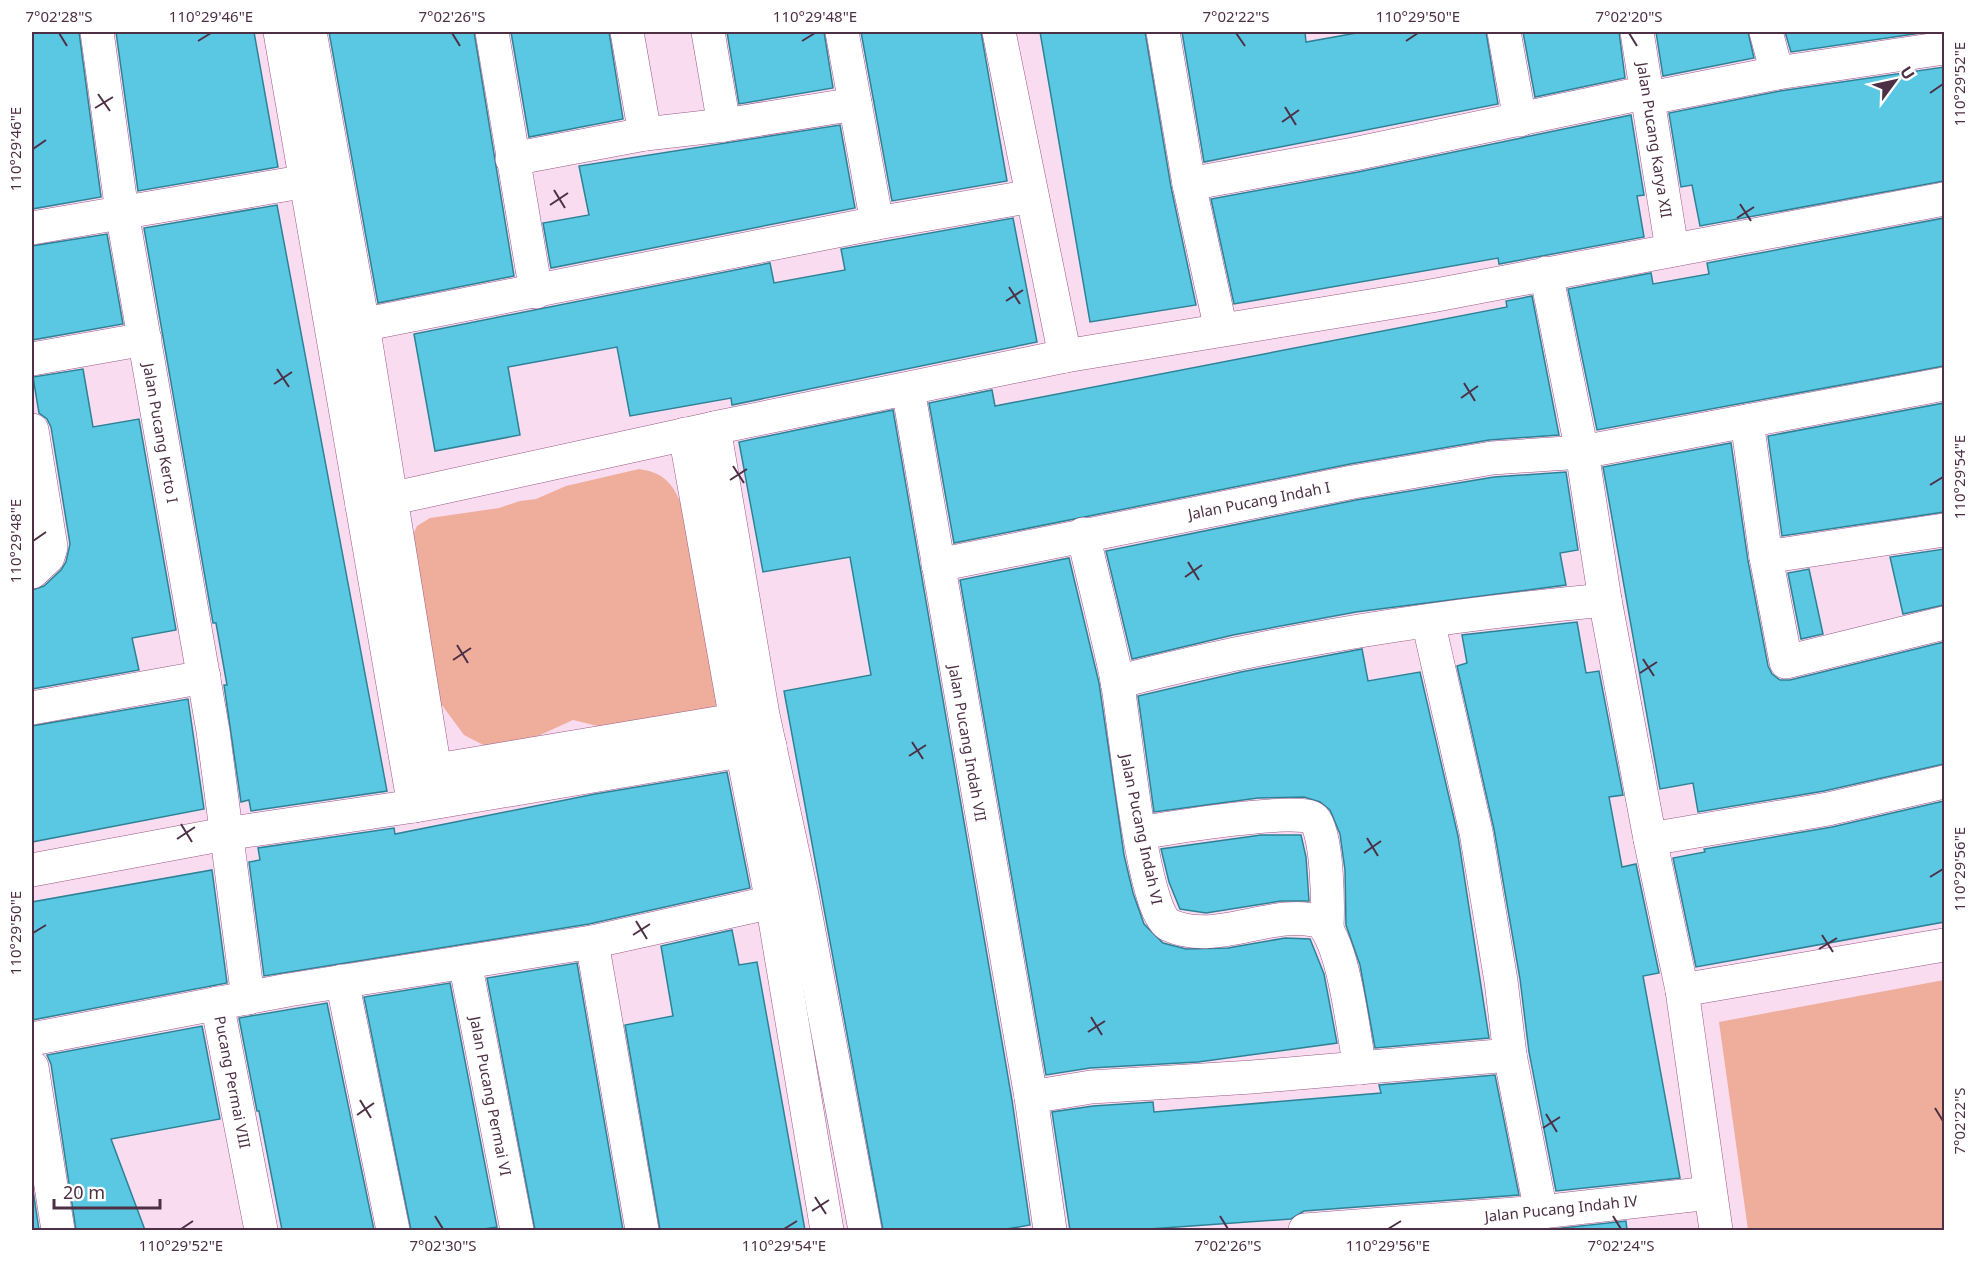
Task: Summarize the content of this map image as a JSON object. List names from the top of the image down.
{
  "streets": {
    "street": [
      "Jalan Pucang Karya XII",
      "Jalan Pucang Kerto I",
      "Jalan Pucang Indah I",
      "Jalan Pucang Indah VII",
      "Jalan Pucang Indah VI",
      "Pucang Permai VIII",
      "Jalan Pucang Permai VI",
      "Jalan Pucang Indah IV"
    ]
  },
  "crossings": [
    ["Jalan Pucang Kerto I", "Pucang Permai VIII"],
    ["Jalan Pucang Indah I", "Jalan Pucang Indah VII"],
    ["Jalan Pucang Indah I", "Jalan Pucang Indah VI"]
  ],
  "scale_bar": "20 m",
  "north": "top right",
  "coordinates": [
    "7°02'28\"S",
    "110°29'46\"E",
    "7°02'26\"S",
    "110°29'48\"E",
    "7°02'22\"S",
    "110°29'50\"E",
    "7°02'20\"S",
    "110°29'52\"E",
    "110°29'54\"E",
    "110°29'56\"E",
    "7°02'30\"S",
    "7°02'24\"S"
  ]
}
